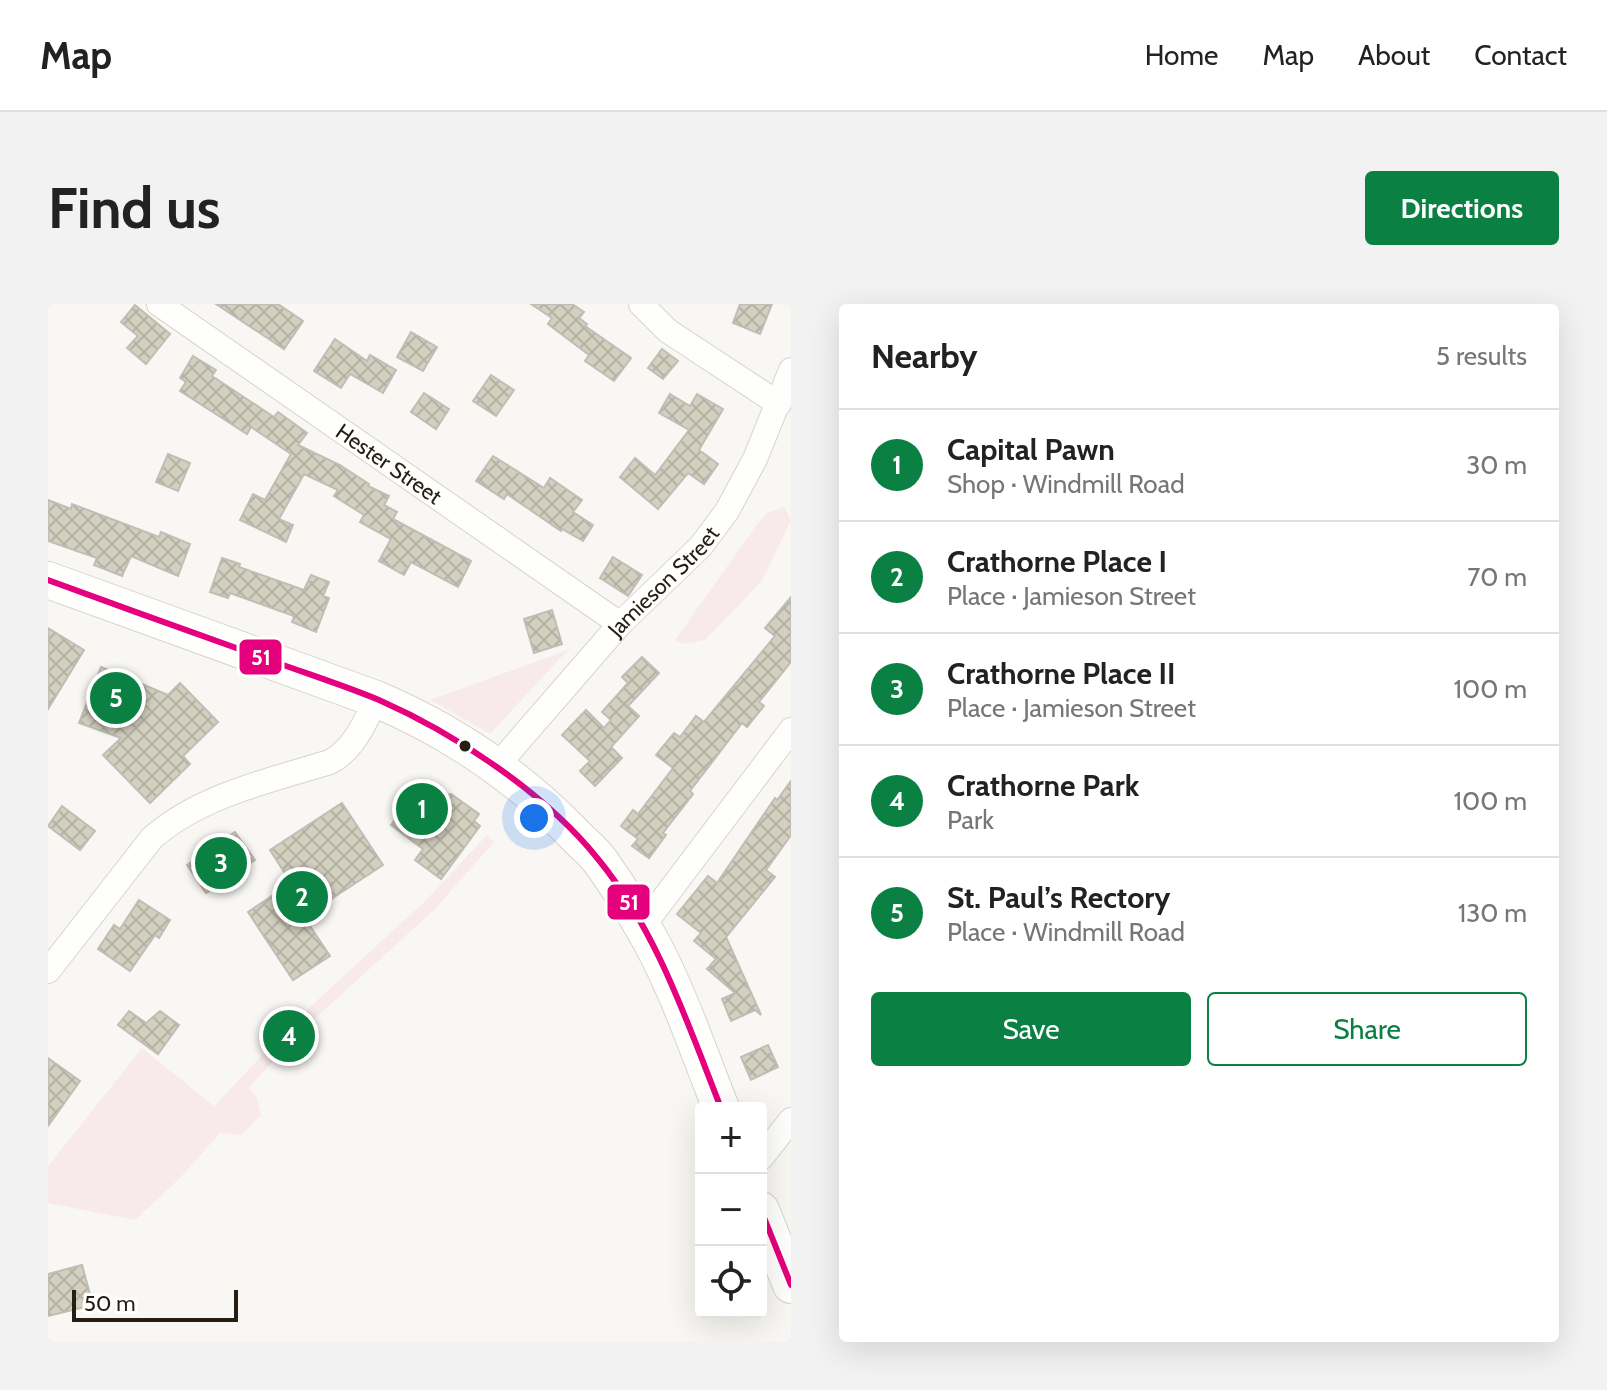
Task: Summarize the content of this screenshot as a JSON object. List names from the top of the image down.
{
  "streets": {
    "street": ["Hester Street", "Jamieson Street"]
  },
  "crossings": [
    ["Hester Street", "Jamieson Street"]
  ],
  "lines": ["transit line 51"],
  "scale_bar": "50 m",
  "page": {
    "header": "Map",
    "nav": [
      "Home",
      "Map",
      "About",
      "Contact"
    ],
    "buttons": [
      "Directions",
      ["Save", "Share"]
    ],
    "title": "Find us",
    "heading": ["Nearby", "5 results"],
    "list": [
      {
        "mark": "1",
        "name": "Capital Pawn",
        "note": "Shop · Windmill Road",
        "value": "30 m"
      },
      {
        "mark": "2",
        "name": "Crathorne Place I",
        "note": "Place · Jamieson Street",
        "value": "70 m"
      },
      {
        "mark": "3",
        "name": "Crathorne Place II",
        "note": "Place · Jamieson Street",
        "value": "100 m"
      },
      {
        "mark": "4",
        "name": "Crathorne Park",
        "note": "Park",
        "value": "100 m"
      },
      {
        "mark": "5",
        "name": "St. Paul’s Rectory",
        "note": "Place · Windmill Road",
        "value": "130 m"
      }
    ],
    "pins": [
      "5",
      "1",
      "3",
      "2",
      "4"
    ],
    "map_buttons": ["+", "−"],
    "scale": "50 m"
  }
}
